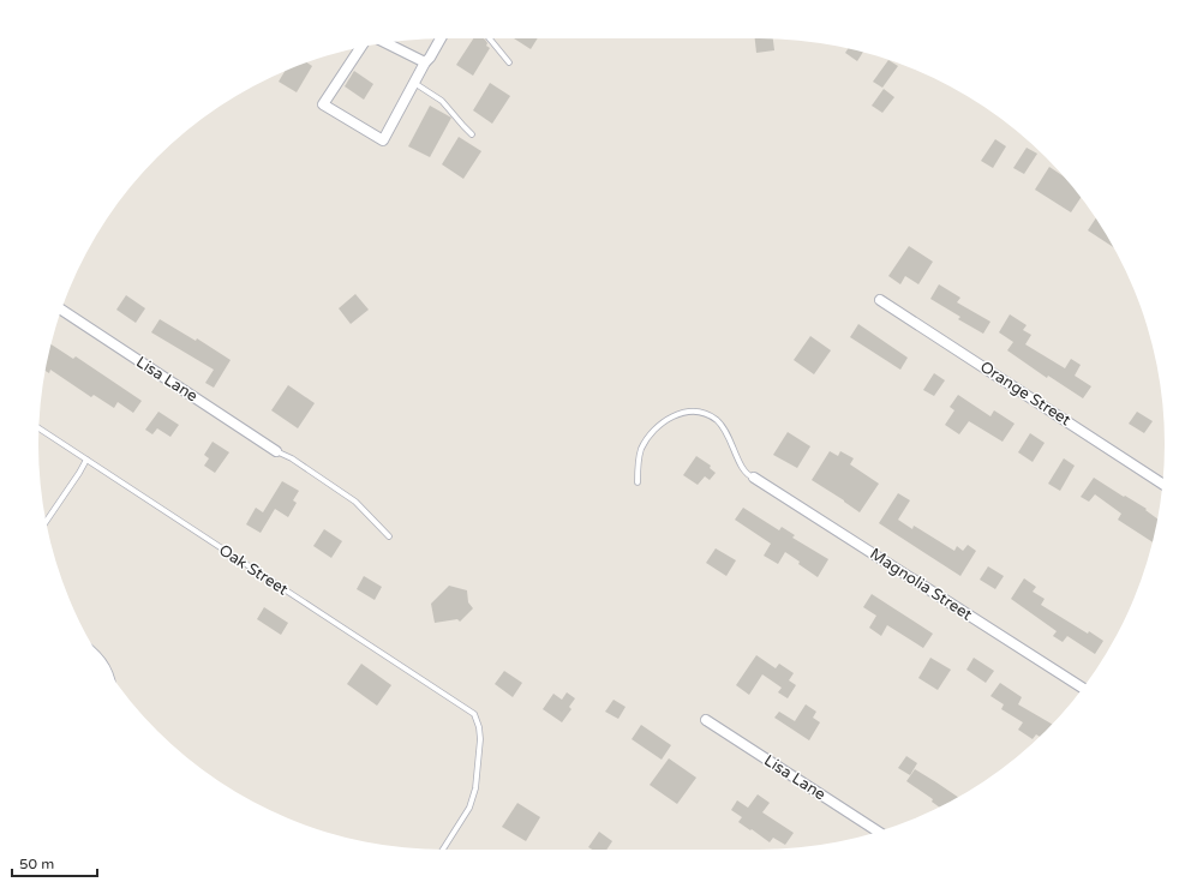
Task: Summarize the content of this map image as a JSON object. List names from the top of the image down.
{
  "streets": {
    "street": ["Lisa Lane", "Orange Street", "Magnolia Street"],
    "lane": ["Oak Street"]
  },
  "scale_bar": "50 m"
}
